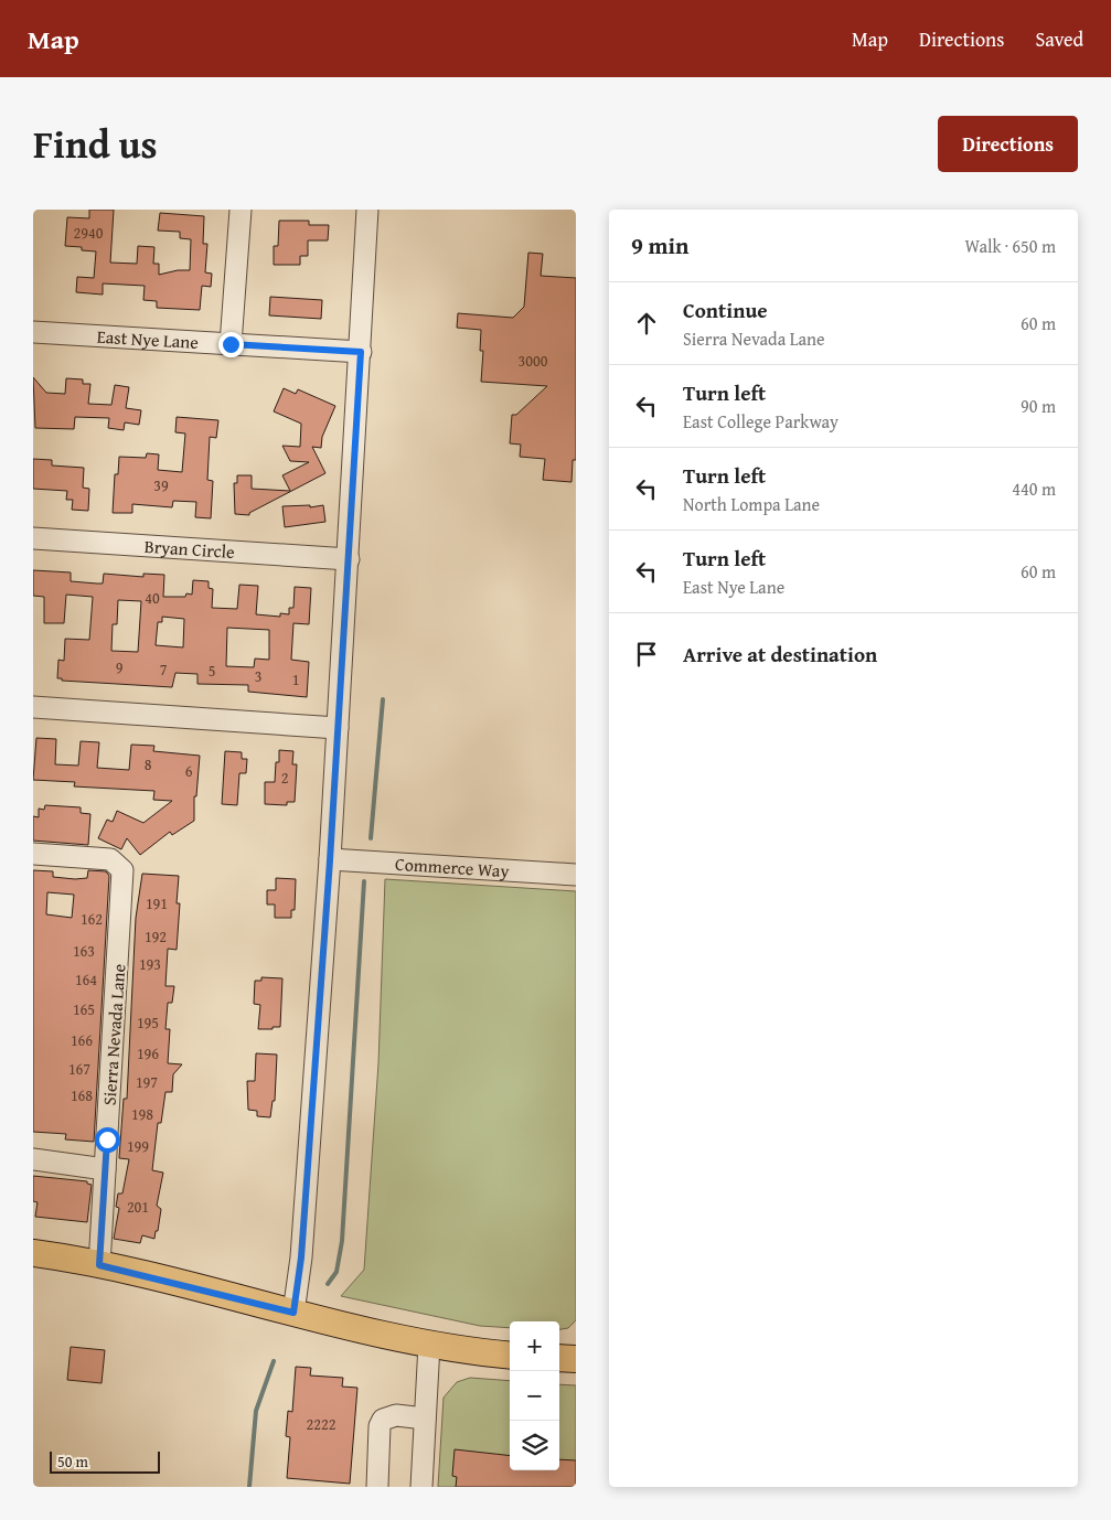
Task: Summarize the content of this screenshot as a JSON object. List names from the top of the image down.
{
  "streets": {
    "street": [
      "East Nye Lane",
      "Bryan Circle",
      "Commerce Way",
      "Sierra Nevada Lane"
    ]
  },
  "house_numbers": [
    "2940",
    "3000",
    "39",
    "40",
    "9",
    "7",
    "5",
    "3",
    "1",
    "8",
    "6",
    "2",
    "191",
    "162",
    "192",
    "163",
    "193",
    "164",
    "165",
    "195",
    "166",
    "196",
    "167",
    "197",
    "168",
    "198",
    "199",
    "201",
    "2222"
  ],
  "scale_bar": "50 m",
  "page": {
    "header": "Map",
    "nav": ["Map", "Directions", "Saved"],
    "title": "Find us",
    "buttons": "Directions",
    "heading": ["9 min", "Walk · 650 m"],
    "list": [
      ["Continue", "Sierra Nevada Lane", "60 m"],
      ["Turn left", "East College Parkway", "90 m"],
      ["Turn left", "North Lompa Lane", "440 m"],
      ["Turn left", "East Nye Lane", "60 m"],
      "Arrive at destination"
    ],
    "map_buttons": ["+", "−"],
    "scale": "50 m"
  }
}
